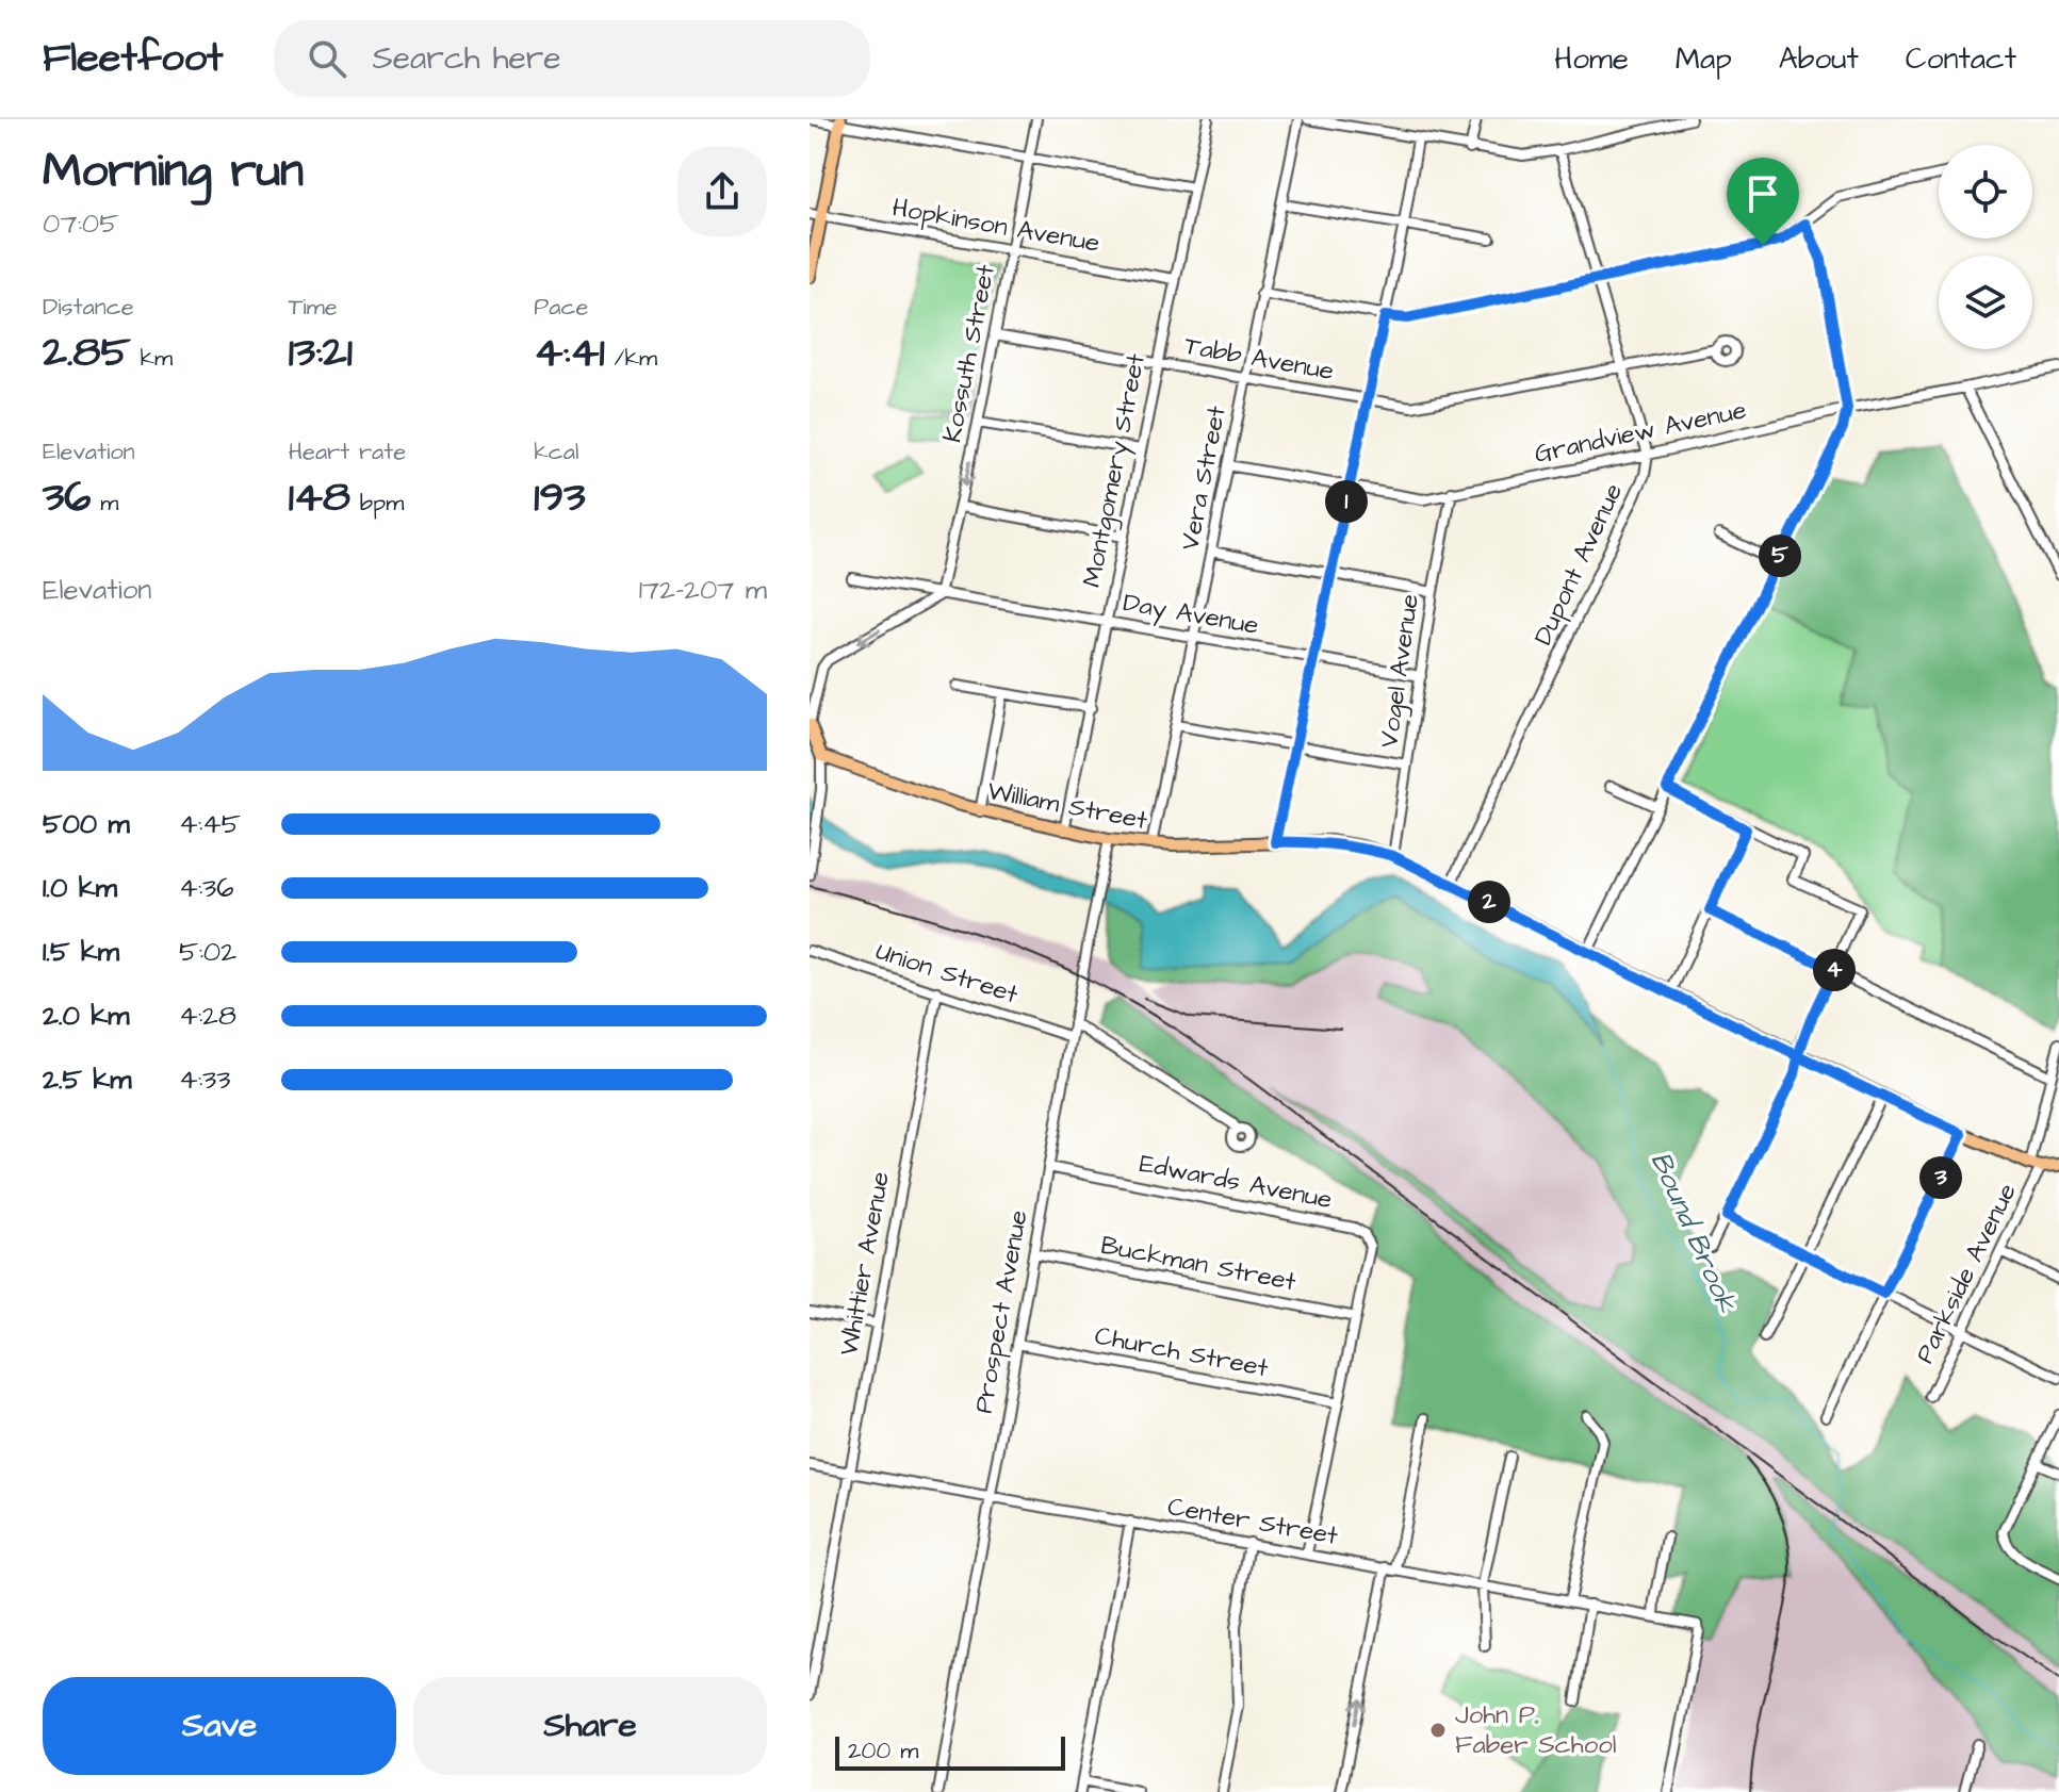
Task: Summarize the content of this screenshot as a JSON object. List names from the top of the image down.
{
  "streets": {
    "main road": ["William Street"],
    "street": [
      "Hopkinson Avenue",
      "Kossuth Street",
      "Tabb Avenue",
      "Grandview Avenue",
      "Montgomery Street",
      "Vera Street",
      "Dupont Avenue",
      "Day Avenue",
      "Vogel Avenue",
      "Union Street",
      "Edwards Avenue",
      "Whittier Avenue",
      "Buckman Street",
      "Parkside Avenue",
      "Prospect Avenue",
      "Church Street",
      "Center Street"
    ]
  },
  "crossings": [
    ["Hopkinson Avenue", "Kossuth Street"],
    ["Hopkinson Avenue", "Montgomery Street"],
    ["Kossuth Street", "Tabb Avenue"],
    ["Kossuth Street", "Day Avenue"],
    ["Tabb Avenue", "Montgomery Street"],
    ["Tabb Avenue", "Vera Street"],
    ["Grandview Avenue", "Vera Street"],
    ["Grandview Avenue", "Dupont Avenue"],
    ["Grandview Avenue", "Vogel Avenue"],
    ["Montgomery Street", "Day Avenue"],
    ["Montgomery Street", "William Street"],
    ["Vera Street", "Day Avenue"],
    ["Vera Street", "William Street"],
    ["Dupont Avenue", "William Street"],
    ["Day Avenue", "Vogel Avenue"],
    ["Vogel Avenue", "William Street"],
    ["William Street", "Parkside Avenue"],
    ["William Street", "Prospect Avenue"],
    ["Union Street", "Whittier Avenue"],
    ["Union Street", "Prospect Avenue"],
    ["Edwards Avenue", "Buckman Street"],
    ["Edwards Avenue", "Prospect Avenue"],
    ["Whittier Avenue", "Center Street"],
    ["Buckman Street", "Prospect Avenue"],
    ["Prospect Avenue", "Church Street"],
    ["Prospect Avenue", "Center Street"]
  ],
  "water": ["Bound Brook"],
  "places": ["John P. Faber School"],
  "scale_bar": "200 m",
  "page": {
    "header": "Fleetfoot",
    "search": "Search here",
    "nav": [
      "Home",
      "Map",
      "About",
      "Contact"
    ],
    "heading": ["Morning run", "07:05"],
    "stats": [
      ["Distance", "2.85 km"],
      ["Time", "13:21"],
      ["Pace", "4:41 /km"],
      ["Elevation", "36 m"],
      ["Heart rate", "148 bpm"],
      ["kcal", "193"]
    ],
    "pins": [
      "1",
      "5",
      "2",
      "4",
      "3"
    ],
    "chart": ["Elevation", "172–207 m"],
    "list": [
      {
        "name": "500 m",
        "note": "4:45"
      },
      {
        "name": "1.0 km",
        "note": "4:36"
      },
      {
        "name": "1.5 km",
        "note": "5:02"
      },
      {
        "name": "2.0 km",
        "note": "4:28"
      },
      {
        "name": "2.5 km",
        "note": "4:33"
      }
    ],
    "buttons": ["Save", "Share"],
    "scale": "200 m"
  }
}
